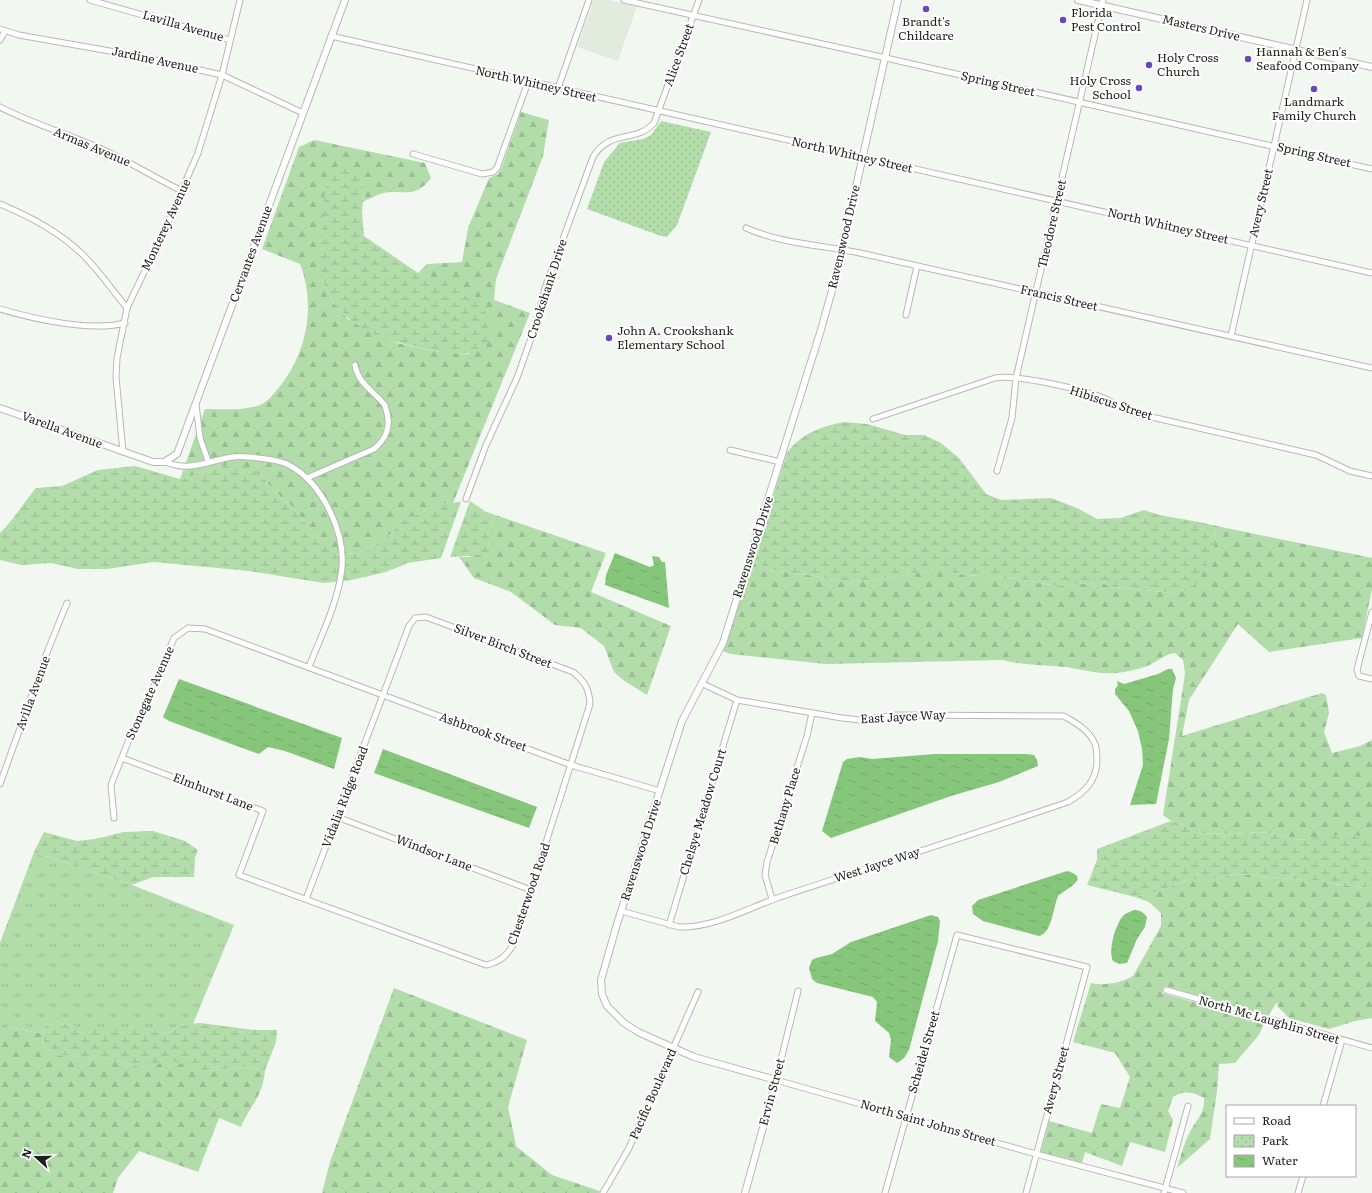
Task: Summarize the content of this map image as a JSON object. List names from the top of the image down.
{
  "streets": {
    "street": [
      "Lavilla Avenue",
      "Masters Drive",
      "Alice Street",
      "Jardine Avenue",
      "North Whitney Street",
      "Spring Street",
      "Armas Avenue",
      "Avery Street",
      "Theodore Street",
      "Monterey Avenue",
      "Ravenswood Drive",
      "Cervantes Avenue",
      "Crookshank Drive",
      "Francis Street",
      "Hibiscus Street",
      "Varella Avenue",
      "Silver Birch Street",
      "Avilla Avenue",
      "Stonegate Avenue",
      "East Jayce Way",
      "Ashbrook Street",
      "Elmhurst Lane",
      "Vidalia Ridge Road",
      "Bethany Place",
      "Chelsye Meadow Court",
      "Windsor Lane",
      "West Jayce Way",
      "Chesterwood Road",
      "North Mc Laughlin Street",
      "Scheidel Street",
      "Ervin Street",
      "Pacific Boulevard",
      "North Saint Johns Street"
    ]
  },
  "crossings": [
    ["Lavilla Avenue", "Monterey Avenue"],
    ["Masters Drive", "Avery Street"],
    ["Masters Drive", "Theodore Street"],
    ["Alice Street", "North Whitney Street"],
    ["Alice Street", "Spring Street"],
    ["Alice Street", "Crookshank Drive"],
    ["Jardine Avenue", "Monterey Avenue"],
    ["Jardine Avenue", "Cervantes Avenue"],
    ["North Whitney Street", "Avery Street"],
    ["North Whitney Street", "Theodore Street"],
    ["North Whitney Street", "Ravenswood Drive"],
    ["North Whitney Street", "Cervantes Avenue"],
    ["North Whitney Street", "Crookshank Drive"],
    ["Spring Street", "Avery Street"],
    ["Spring Street", "Theodore Street"],
    ["Spring Street", "Ravenswood Drive"],
    ["Armas Avenue", "Monterey Avenue"],
    ["Avery Street", "Francis Street"],
    ["Avery Street", "Scheidel Street"],
    ["Avery Street", "North Saint Johns Street"],
    ["Theodore Street", "Francis Street"],
    ["Theodore Street", "Hibiscus Street"],
    ["Monterey Avenue", "Varella Avenue"],
    ["Ravenswood Drive", "Francis Street"],
    ["Ravenswood Drive", "East Jayce Way"],
    ["Ravenswood Drive", "Ashbrook Street"],
    ["Ravenswood Drive", "West Jayce Way"],
    ["Ravenswood Drive", "Pacific Boulevard"],
    ["Ravenswood Drive", "North Saint Johns Street"],
    ["Silver Birch Street", "Ashbrook Street"],
    ["Silver Birch Street", "Vidalia Ridge Road"],
    ["Silver Birch Street", "Chesterwood Road"],
    ["Stonegate Avenue", "Ashbrook Street"],
    ["Stonegate Avenue", "Elmhurst Lane"],
    ["East Jayce Way", "Bethany Place"],
    ["East Jayce Way", "Chelsye Meadow Court"],
    ["East Jayce Way", "West Jayce Way"],
    ["Ashbrook Street", "Vidalia Ridge Road"],
    ["Ashbrook Street", "Chesterwood Road"],
    ["Elmhurst Lane", "Vidalia Ridge Road"],
    ["Elmhurst Lane", "Chesterwood Road"],
    ["Vidalia Ridge Road", "Windsor Lane"],
    ["Vidalia Ridge Road", "Chesterwood Road"],
    ["Bethany Place", "West Jayce Way"],
    ["Chelsye Meadow Court", "West Jayce Way"],
    ["Windsor Lane", "Chesterwood Road"],
    ["Scheidel Street", "North Saint Johns Street"],
    ["Ervin Street", "North Saint Johns Street"],
    ["Pacific Boulevard", "North Saint Johns Street"]
  ],
  "places": [
    "Brandt's Childcare",
    "Florida Pest Control",
    "Hannah & Ben's Seafood Company",
    "Holy Cross Church",
    "Holy Cross School",
    "Landmark Family Church",
    "John A. Crookshank Elementary School"
  ],
  "legend": ["Road", "Park", "Water"],
  "north": "left"
}
